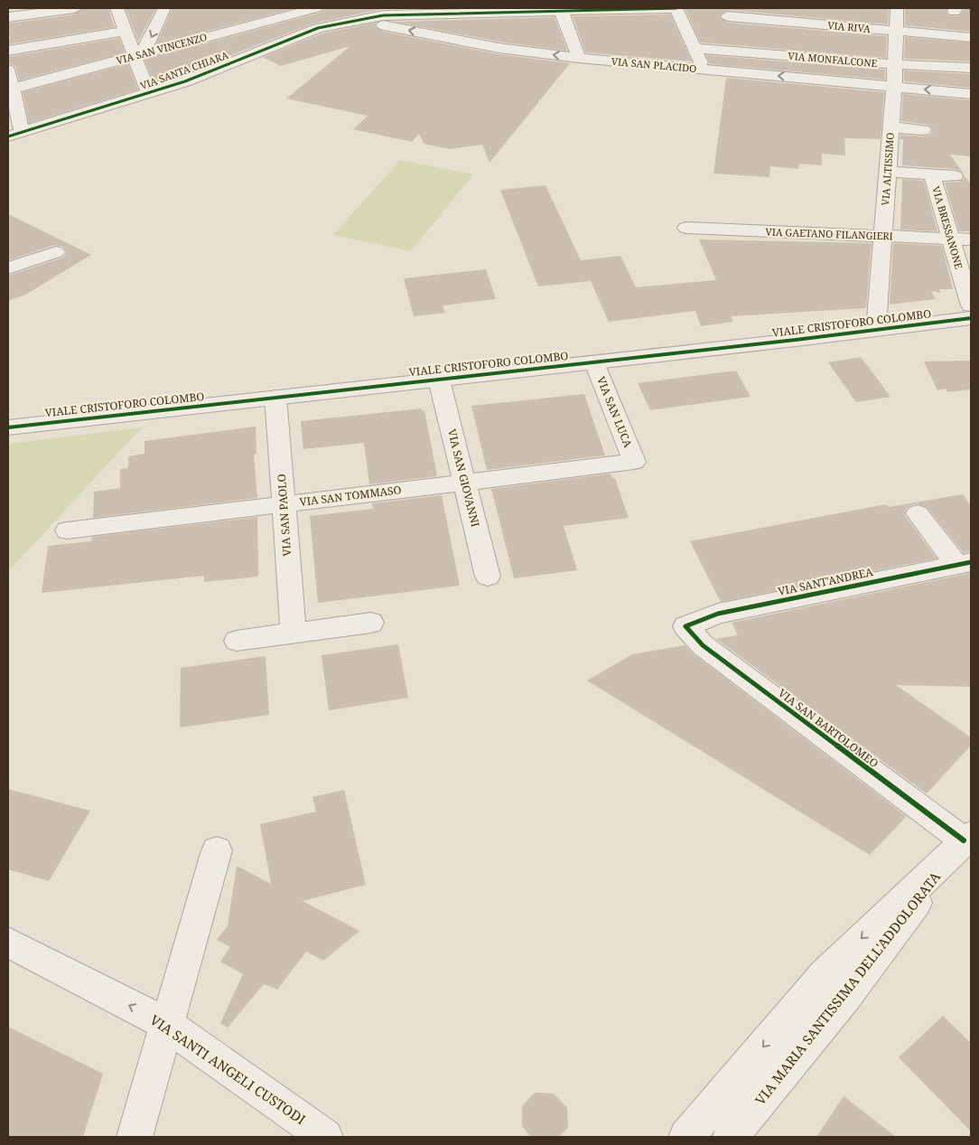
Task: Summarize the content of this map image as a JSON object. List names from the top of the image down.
{
  "streets": {
    "street": [
      "VIA RIVA",
      "VIA SAN VINCENZO",
      "VIA MONFALCONE",
      "VIA SAN PLACIDO",
      "VIA SANTA CHIARA",
      "VIA ALTISSIMO",
      "VIA BRESSANONE",
      "VIA GAETANO FILANGIERI",
      "VIALE CRISTOFORO COLOMBO",
      "VIA SAN LUCA",
      "VIA SAN GIOVANNI",
      "VIA SAN TOMMASO",
      "VIA SAN PAOLO",
      "VIA SANT'ANDREA",
      "VIA SAN BARTOLOMEO",
      "VIA MARIA SANTISSIMA DELL'ADDOLORATA",
      "VIA SANTI ANGELI CUSTODI"
    ]
  },
  "crossings": [
    ["VIA RIVA", "VIA ALTISSIMO"],
    ["VIA MONFALCONE", "VIA ALTISSIMO"],
    ["VIA SAN PLACIDO", "VIA SANTA CHIARA"],
    ["VIA SAN PLACIDO", "VIA ALTISSIMO"],
    ["VIA ALTISSIMO", "VIA GAETANO FILANGIERI"],
    ["VIA ALTISSIMO", "VIALE CRISTOFORO COLOMBO"],
    ["VIA BRESSANONE", "VIA GAETANO FILANGIERI"],
    ["VIALE CRISTOFORO COLOMBO", "VIA SAN LUCA"],
    ["VIALE CRISTOFORO COLOMBO", "VIA SAN GIOVANNI"],
    ["VIALE CRISTOFORO COLOMBO", "VIA SAN PAOLO"],
    ["VIA SAN LUCA", "VIA SAN TOMMASO"],
    ["VIA SAN GIOVANNI", "VIA SAN TOMMASO"],
    ["VIA SAN TOMMASO", "VIA SAN PAOLO"],
    ["VIA SANT'ANDREA", "VIA SAN BARTOLOMEO"],
    ["VIA SAN BARTOLOMEO", "VIA MARIA SANTISSIMA DELL'ADDOLORATA"]
  ],
  "one_way": ["VIA SAN PLACIDO", "VIA SANTI ANGELI CUSTODI"]
}
